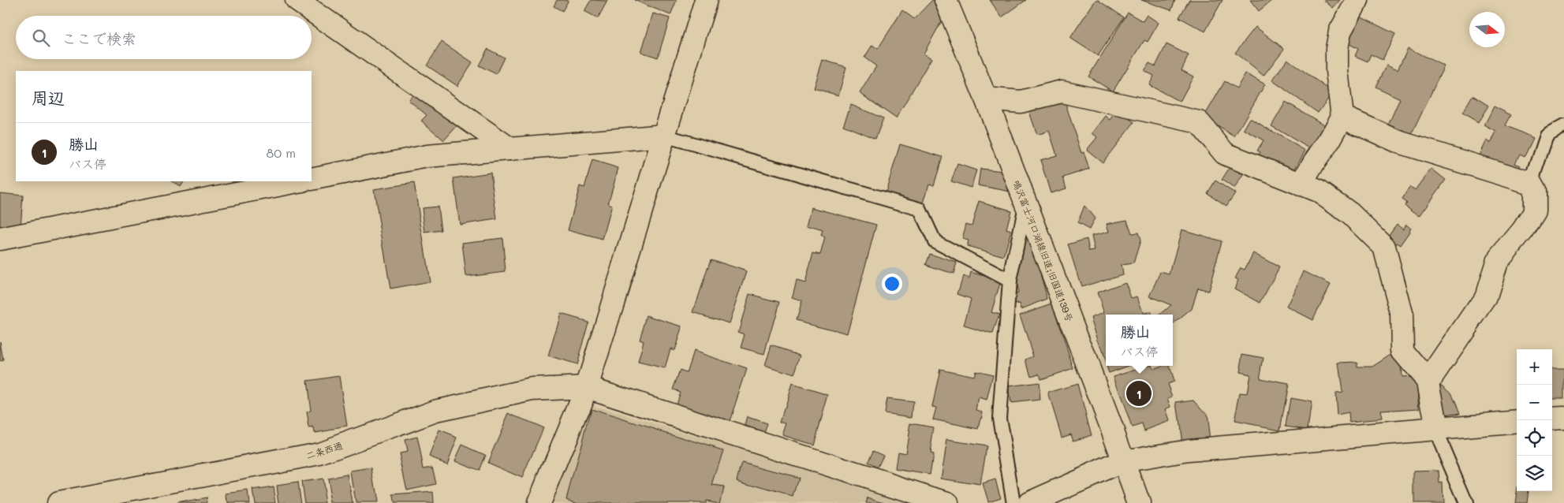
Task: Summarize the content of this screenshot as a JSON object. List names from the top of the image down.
{
  "streets": {
    "street": ["鳴沢富士河口湖線旧道;旧国道139号", "二条西通"]
  },
  "north": "right",
  "page": {
    "search": "ここで検索",
    "heading": "周辺",
    "list": [
      {
        "mark": "1",
        "name": "勝山",
        "note": "バス停",
        "value": "80 m"
      }
    ],
    "popup": ["勝山", "バス停"],
    "map_buttons": ["+", "−"],
    "pins": "1"
  }
}
